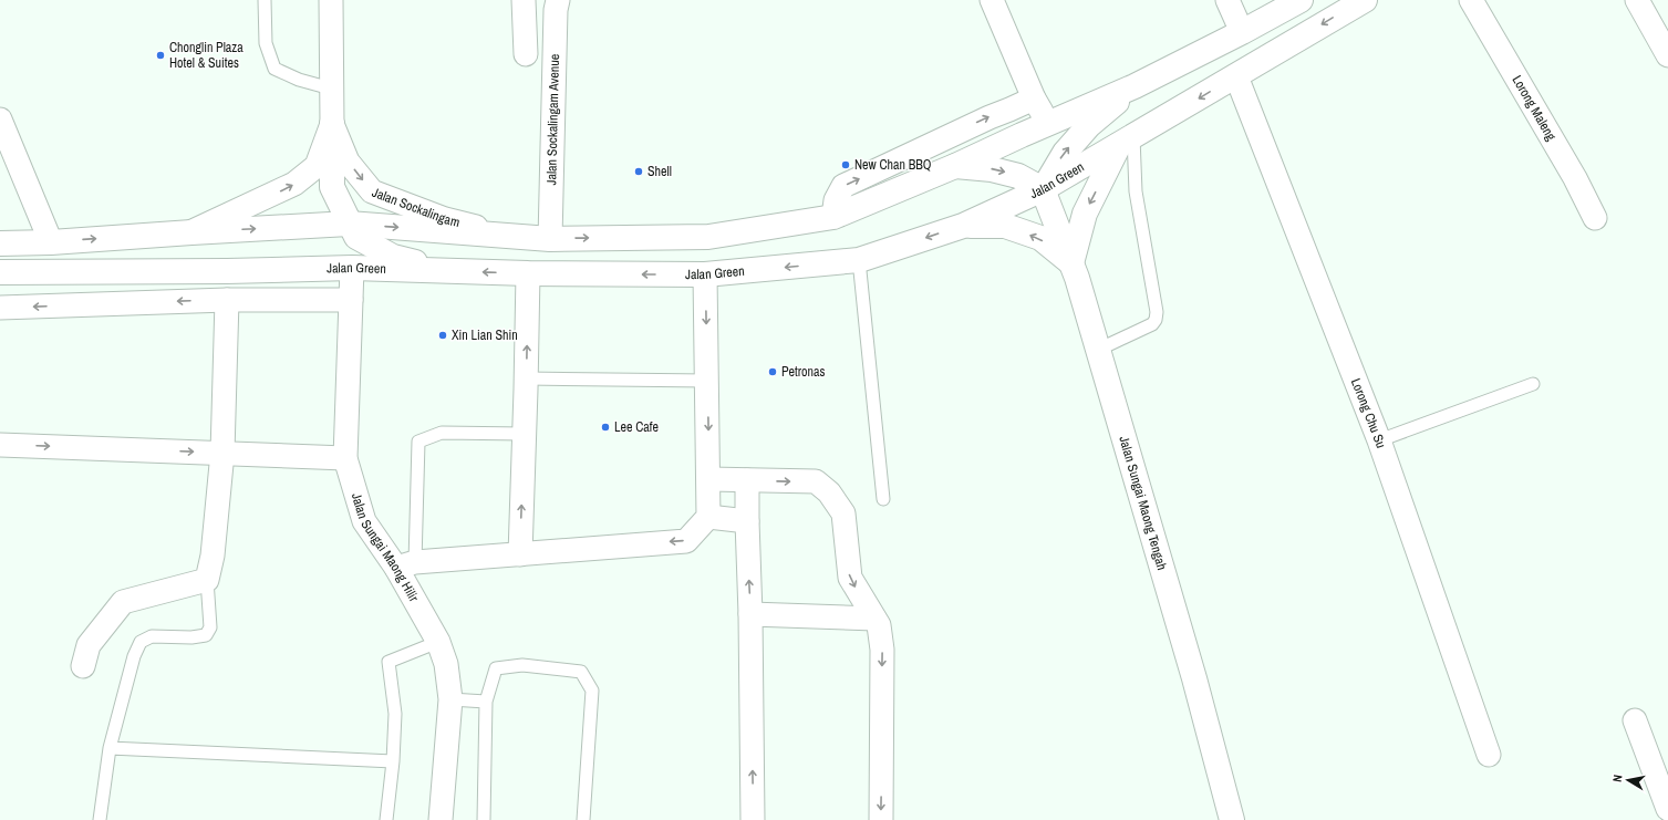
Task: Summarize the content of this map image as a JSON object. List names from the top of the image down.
{
  "streets": {
    "main road": ["Jalan Green", "Jalan Sungai Maong Tengah"],
    "street": [
      "Lorong Maleng",
      "Jalan Sockalingam Avenue",
      "Jalan Sockalingam",
      "Lorong Chu Su",
      "Jalan Sungai Maong Hilir"
    ]
  },
  "crossings": [
    ["Jalan Green", "Lorong Chu Su"],
    ["Jalan Green", "Jalan Sungai Maong Tengah"],
    ["Jalan Green", "Jalan Sungai Maong Hilir"]
  ],
  "places": [
    "Chonglin Plaza Hotel & Suites",
    "New Chan BBQ",
    "Shell",
    "Xin Lian Shin",
    "Petronas",
    "Lee Cafe"
  ],
  "north": "left"
}
